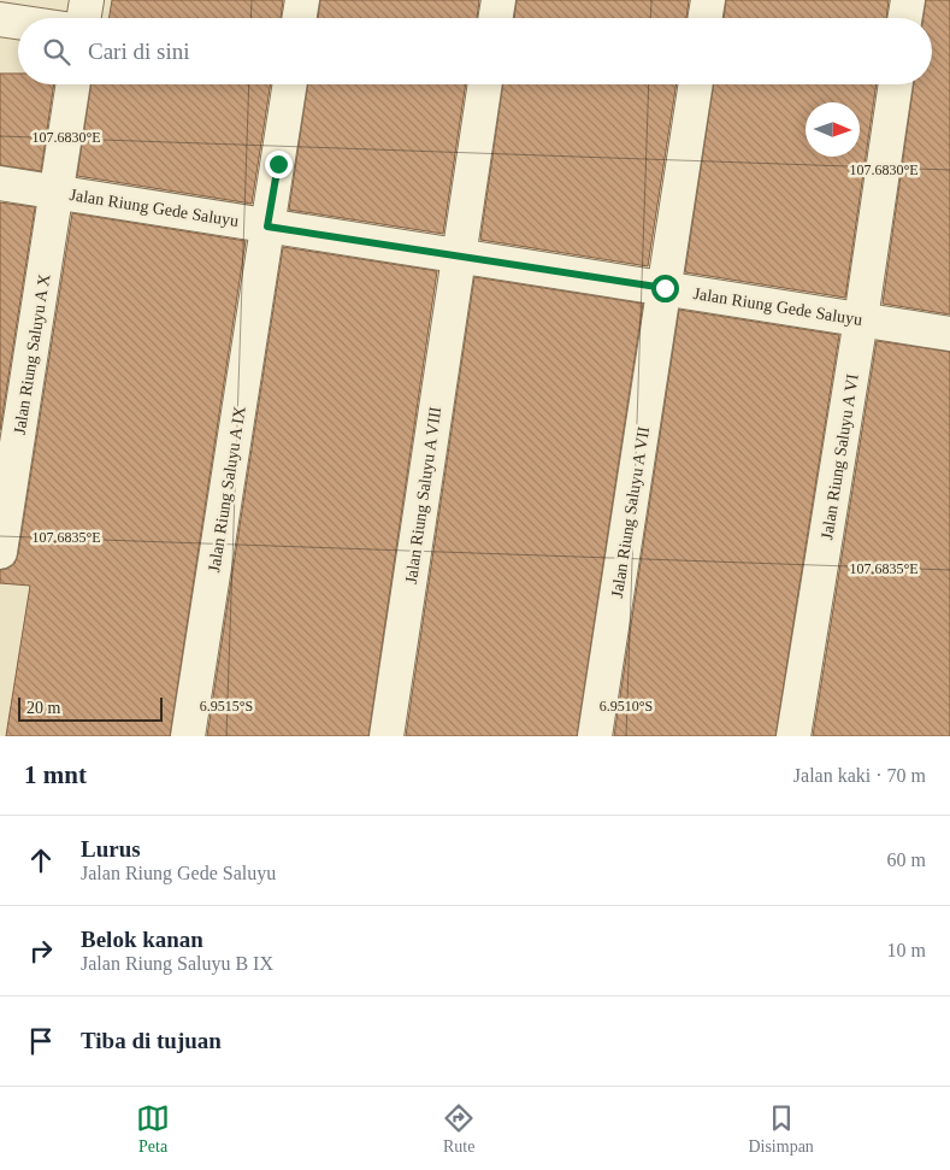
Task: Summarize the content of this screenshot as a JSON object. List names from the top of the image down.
{
  "streets": {
    "street": [
      "Jalan Riung Gede Saluyu",
      "Jalan Riung Saluyu A X",
      "Jalan Riung Saluyu A VI",
      "Jalan Riung Saluyu A IX",
      "Jalan Riung Saluyu A VIII",
      "Jalan Riung Saluyu A VII"
    ]
  },
  "crossings": [
    ["Jalan Riung Gede Saluyu", "Jalan Riung Saluyu A X"],
    ["Jalan Riung Gede Saluyu", "Jalan Riung Saluyu A VI"],
    ["Jalan Riung Gede Saluyu", "Jalan Riung Saluyu A IX"],
    ["Jalan Riung Gede Saluyu", "Jalan Riung Saluyu A VIII"],
    ["Jalan Riung Gede Saluyu", "Jalan Riung Saluyu A VII"]
  ],
  "scale_bar": "20 m",
  "north": "right",
  "page": {
    "search": "Cari di sini",
    "scale": "20 m",
    "heading": ["1 mnt", "Jalan kaki · 70 m"],
    "list": [
      ["Lurus", "Jalan Riung Gede Saluyu", "60 m"],
      ["Belok kanan", "Jalan Riung Saluyu B IX", "10 m"],
      "Tiba di tujuan"
    ],
    "nav": ["Peta", "Rute", "Disimpan"]
  },
  "coordinates": [
    "107.6830°E",
    "107.6835°E",
    "6.9515°S",
    "6.9510°S"
  ]
}
